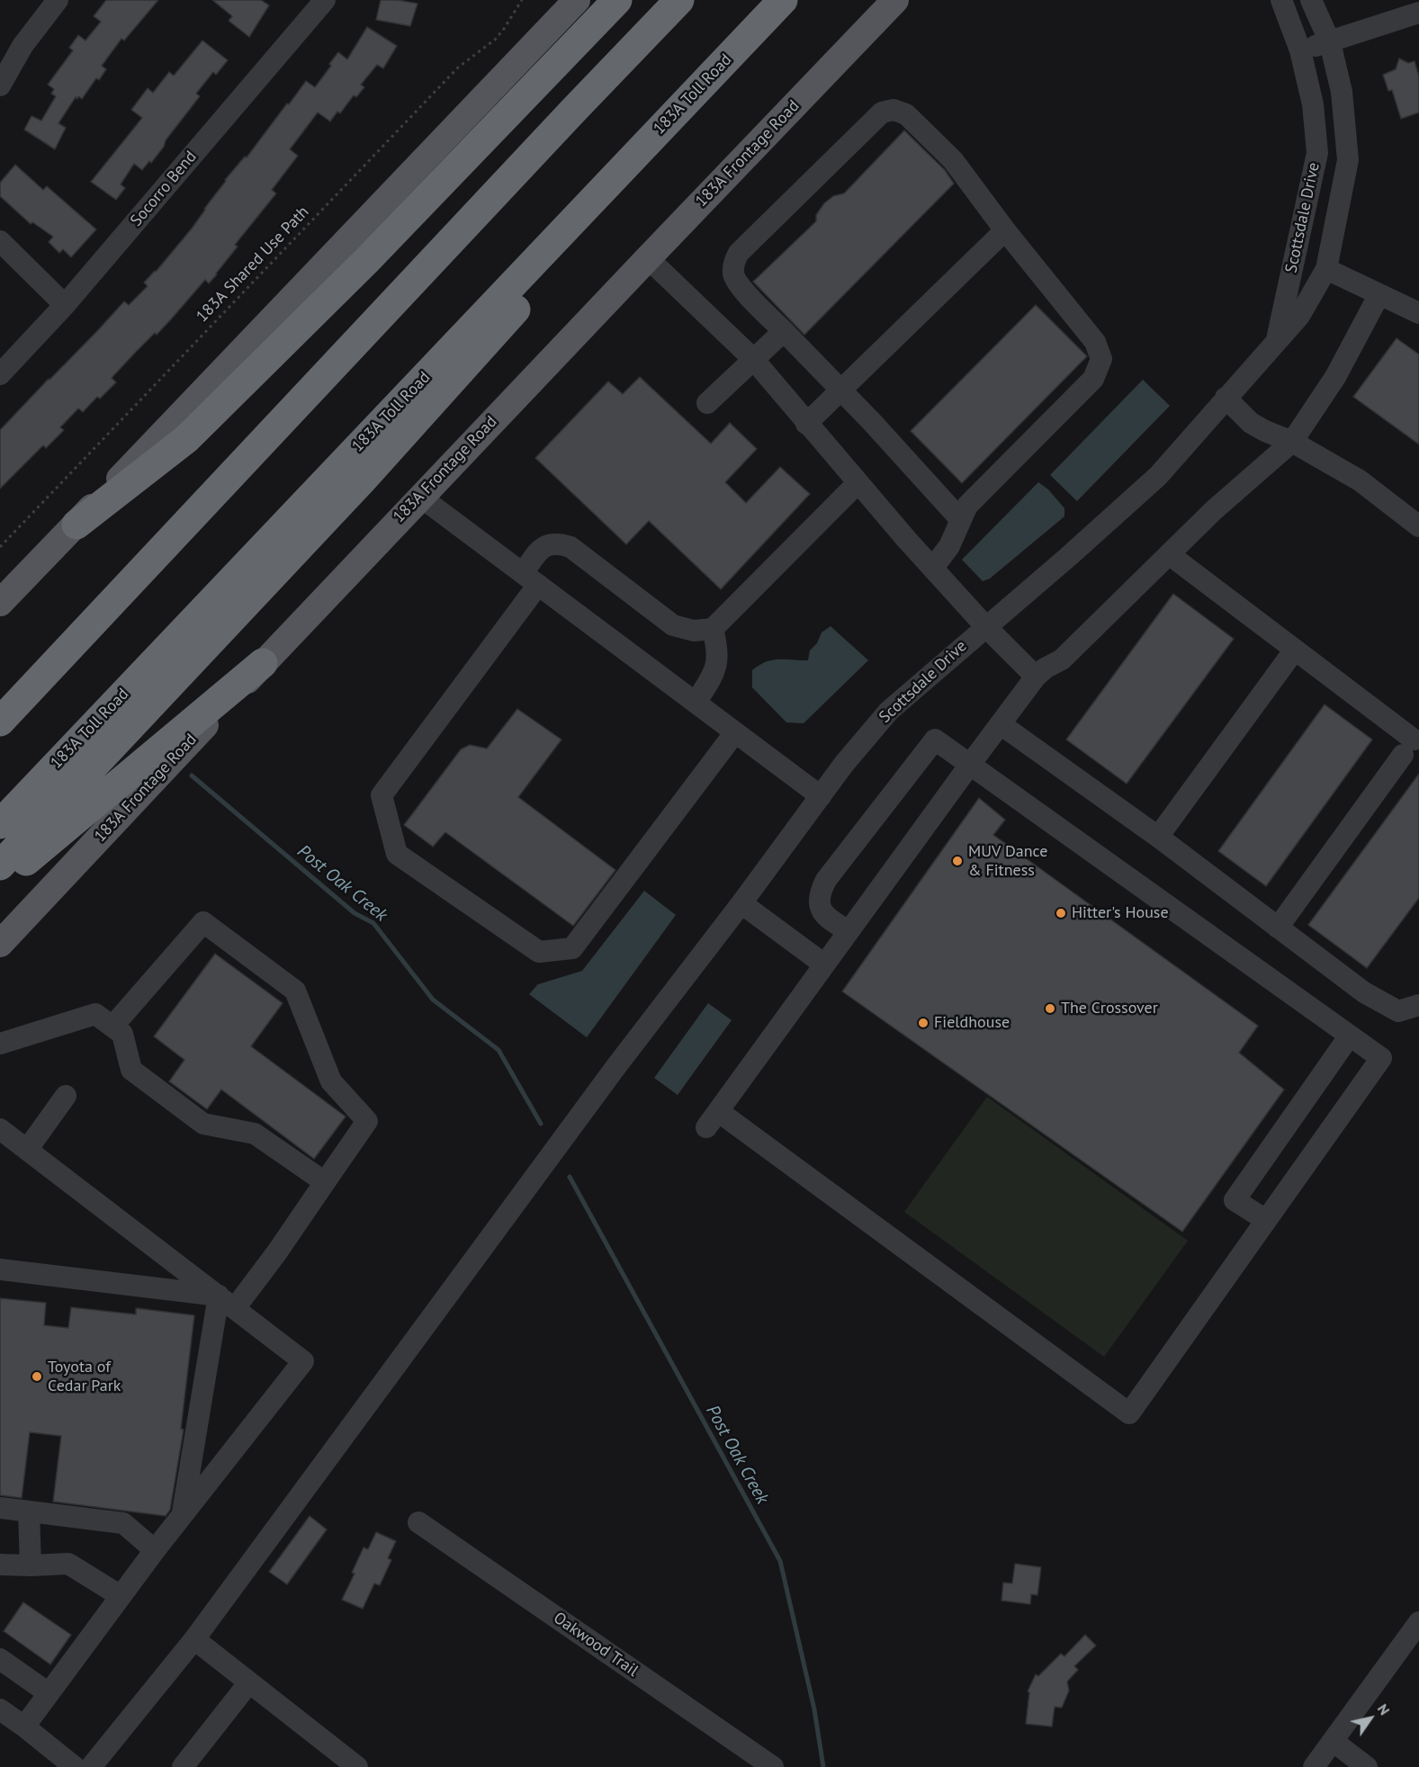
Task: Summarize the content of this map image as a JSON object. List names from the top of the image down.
{
  "streets": {
    "highway": ["183A Toll Road"],
    "main road": ["183A Frontage Road"],
    "street": ["Socorro Bend", "Scottsdale Drive", "Oakwood Trail"],
    "path": ["183A Shared Use Path"]
  },
  "water": ["Post Oak Creek"],
  "places": [
    "MUV Dance & Fitness",
    "Hitter's House",
    "The Crossover",
    "Fieldhouse",
    "Toyota of Cedar Park"
  ],
  "north": "top right"
}
